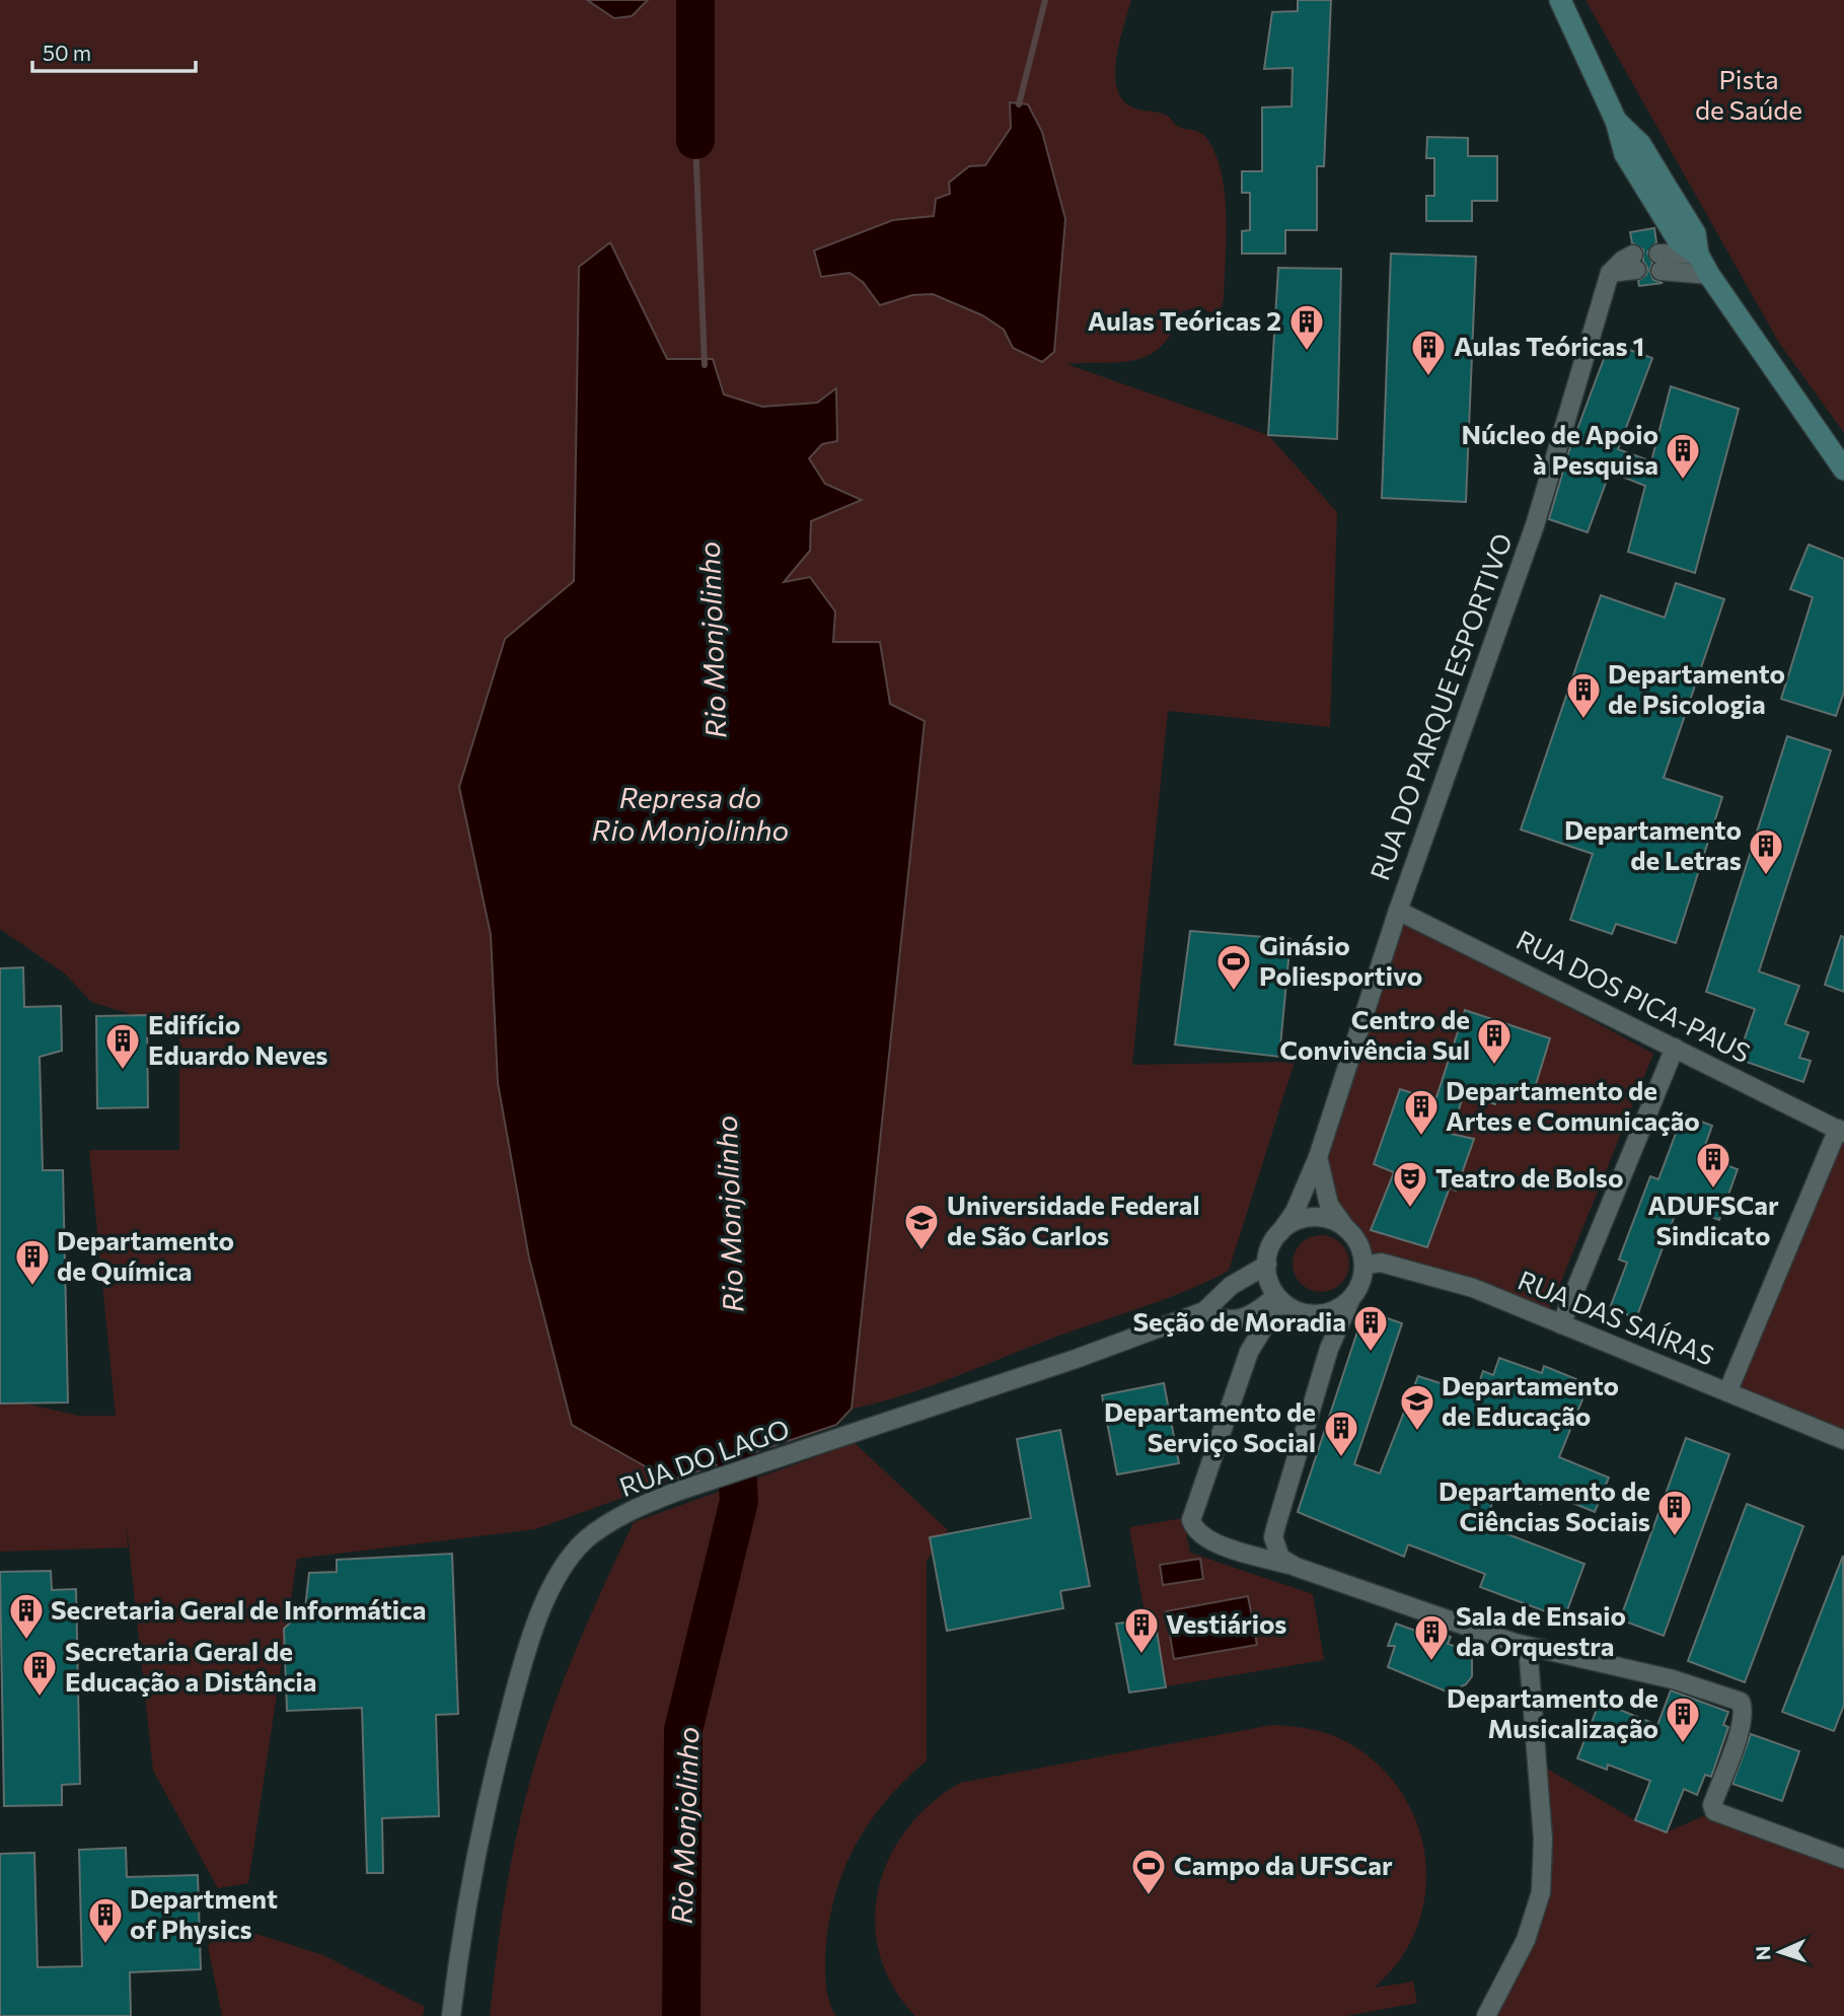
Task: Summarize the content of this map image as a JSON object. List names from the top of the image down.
{
  "streets": {
    "street": [
      "RUA DO PARQUE ESPORTIVO",
      "RUA DOS PICA-PAUS",
      "RUA DAS SAÍRAS",
      "RUA DO LAGO"
    ]
  },
  "crossings": [
    ["RUA DO PARQUE ESPORTIVO", "RUA DOS PICA-PAUS"],
    ["RUA DO PARQUE ESPORTIVO", "RUA DAS SAÍRAS"],
    ["RUA DO PARQUE ESPORTIVO", "RUA DO LAGO"],
    ["RUA DAS SAÍRAS", "RUA DO LAGO"]
  ],
  "water": ["Rio Monjolinho", "Represa do Rio Monjolinho"],
  "parks": ["Pista de Saúde"],
  "places": {
    "building": [
      "Aulas Teóricas 2",
      "Aulas Teóricas 1",
      "Núcleo de Apoio à Pesquisa",
      "Departamento de Psicologia",
      "Departamento de Letras",
      "Centro de Convivência Sul",
      "Edifício Eduardo Neves",
      "Departamento de Artes e Comunicação",
      "ADUFSCar Sindicato",
      "Departamento de Química",
      "Seção de Moradia",
      "Departamento de Serviço Social",
      "Departamento de Ciências Sociais",
      "Secretaria Geral de Informática",
      "Vestiários",
      "Sala de Ensaio da Orquestra",
      "Secretaria Geral de Educação a Distância",
      "Departamento de Musicalização",
      "Department of Physics"
    ],
    "sports": ["Ginásio Poliesportivo", "Campo da UFSCar"],
    "theatre": ["Teatro de Bolso"],
    "school or university": ["Universidade Federal de São Carlos", "Departamento de Educação"]
  },
  "scale_bar": "50 m",
  "north": "left"
}
